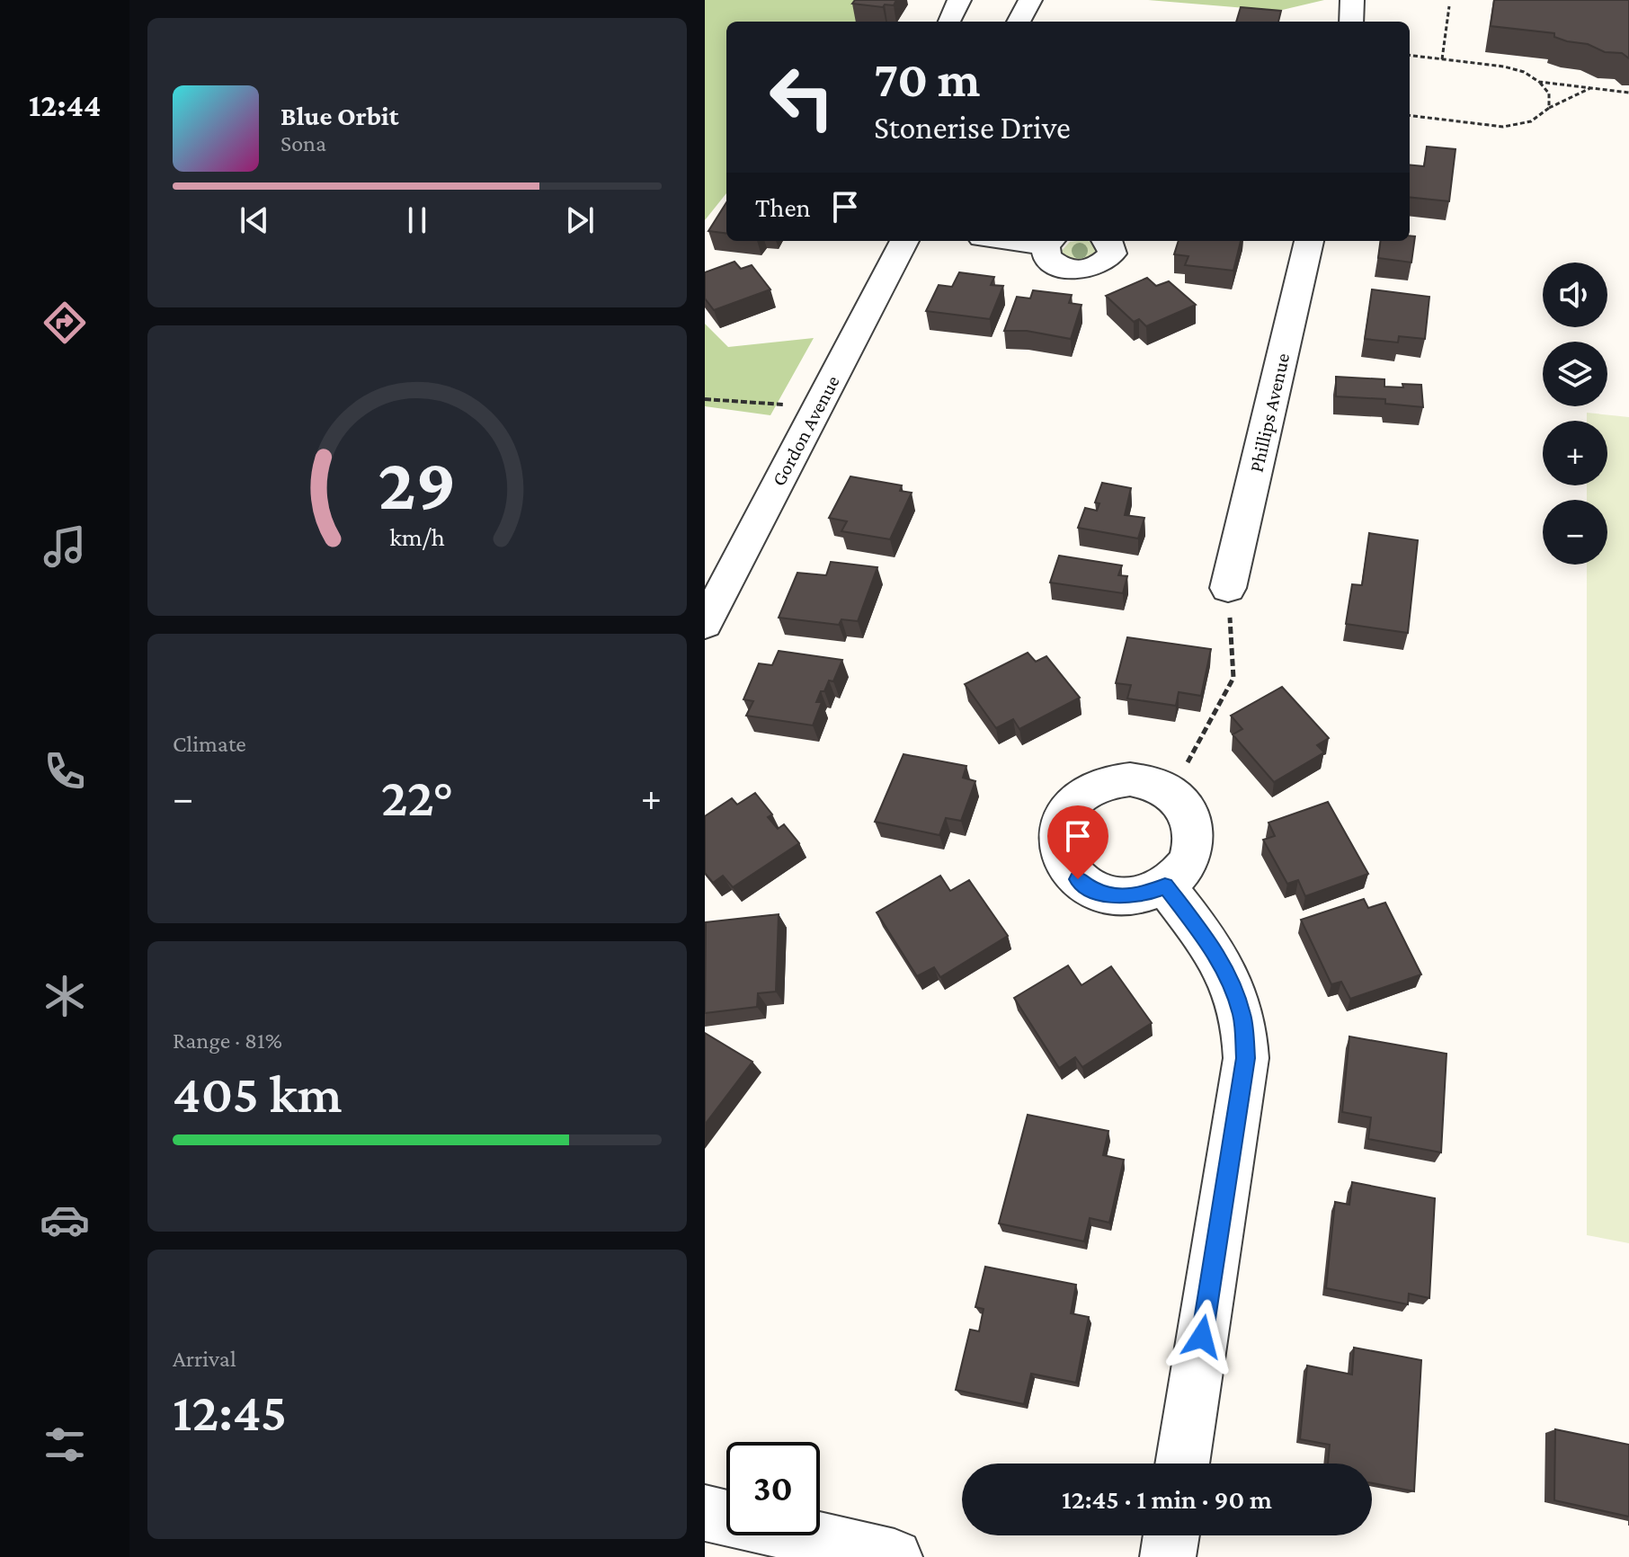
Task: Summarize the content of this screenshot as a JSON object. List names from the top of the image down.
{
  "streets": {
    "street": ["Phillips Avenue", "Gordon Avenue"]
  },
  "page": {
    "tabs": "12:44",
    "turn": ["70 m", "Stonerise Drive"],
    "song": ["Blue Orbit", "Sona"],
    "then": "Then",
    "map_buttons": ["+", "−"],
    "tile": [
      "Climate",
      ["Range · 81%", "405 km"],
      ["Arrival", "12:45"]
    ],
    "heat": ["−", "22°", "+"],
    "limit": "30",
    "trip": "12:45 · 1 min · 90 m",
    "gauge": ["29", "km/h"]
  }
}
